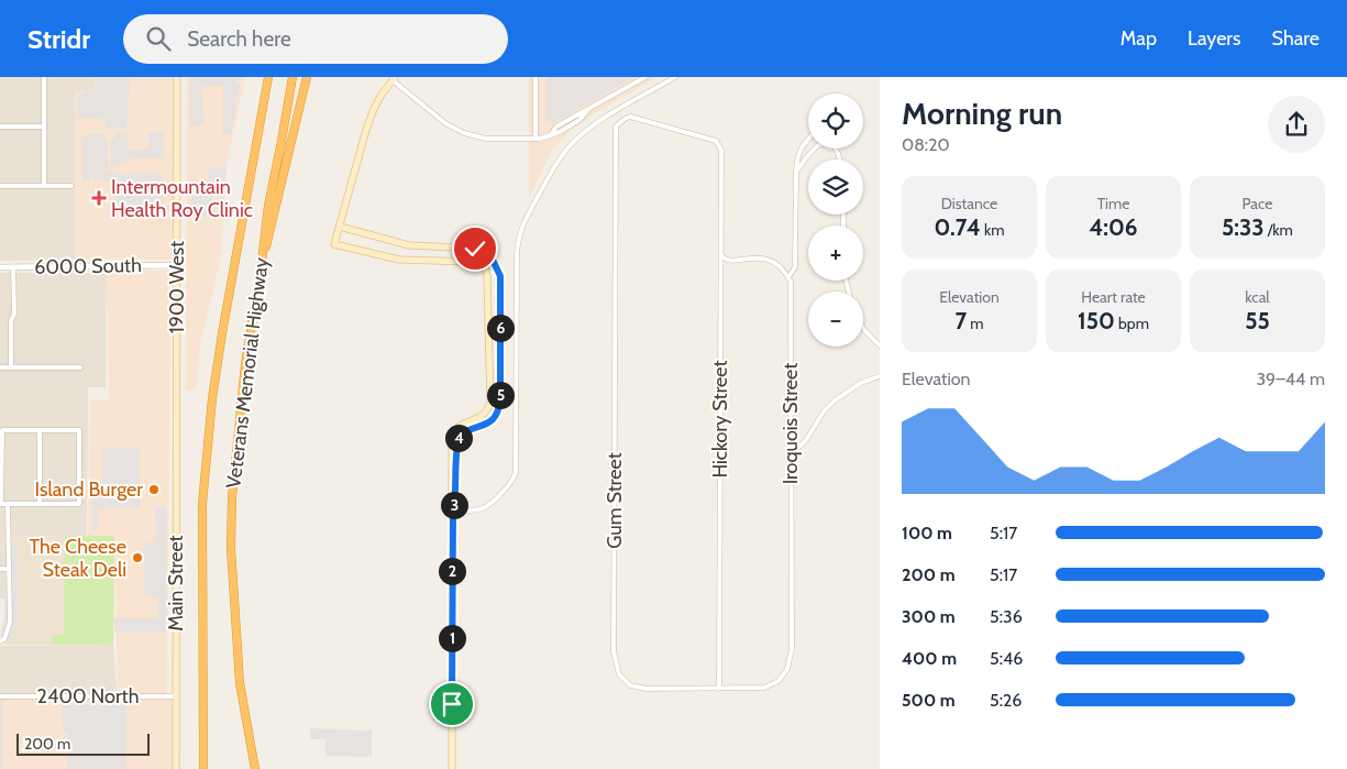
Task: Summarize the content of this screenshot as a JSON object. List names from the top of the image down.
{
  "streets": {
    "highway": ["Veterans Memorial Highway"],
    "main road": ["1900 West", "Main Street"],
    "street": [
      "6000 South",
      "Hickory Street",
      "Iroquois Street",
      "Gum Street",
      "2400 North"
    ]
  },
  "crossings": [
    ["6000 South", "1900 West"],
    ["1900 West", "Main Street"],
    ["Hickory Street", "Gum Street"],
    ["Iroquois Street", "Gum Street"],
    ["Main Street", "2400 North"]
  ],
  "places": {
    "health": ["Intermountain Health Roy Clinic"],
    "other": ["Island Burger", "The Cheese Steak Deli"]
  },
  "scale_bar": "200 m",
  "page": {
    "header": "Stridr",
    "search": "Search here",
    "nav": ["Map", "Layers", "Share"],
    "heading": ["Morning run", "08:20"],
    "map_buttons": ["+", "−"],
    "stats": [
      ["Distance", "0.74 km"],
      ["Time", "4:06"],
      ["Pace", "5:33 /km"],
      ["Elevation", "7 m"],
      ["Heart rate", "150 bpm"],
      ["kcal", "55"]
    ],
    "pins": [
      "6",
      "5",
      "4",
      "3",
      "2",
      "1"
    ],
    "chart": ["Elevation", "39–44 m"],
    "list": [
      {
        "name": "100 m",
        "note": "5:17"
      },
      {
        "name": "200 m",
        "note": "5:17"
      },
      {
        "name": "300 m",
        "note": "5:36"
      },
      {
        "name": "400 m",
        "note": "5:46"
      },
      {
        "name": "500 m",
        "note": "5:26"
      }
    ],
    "scale": "200 m"
  }
}
